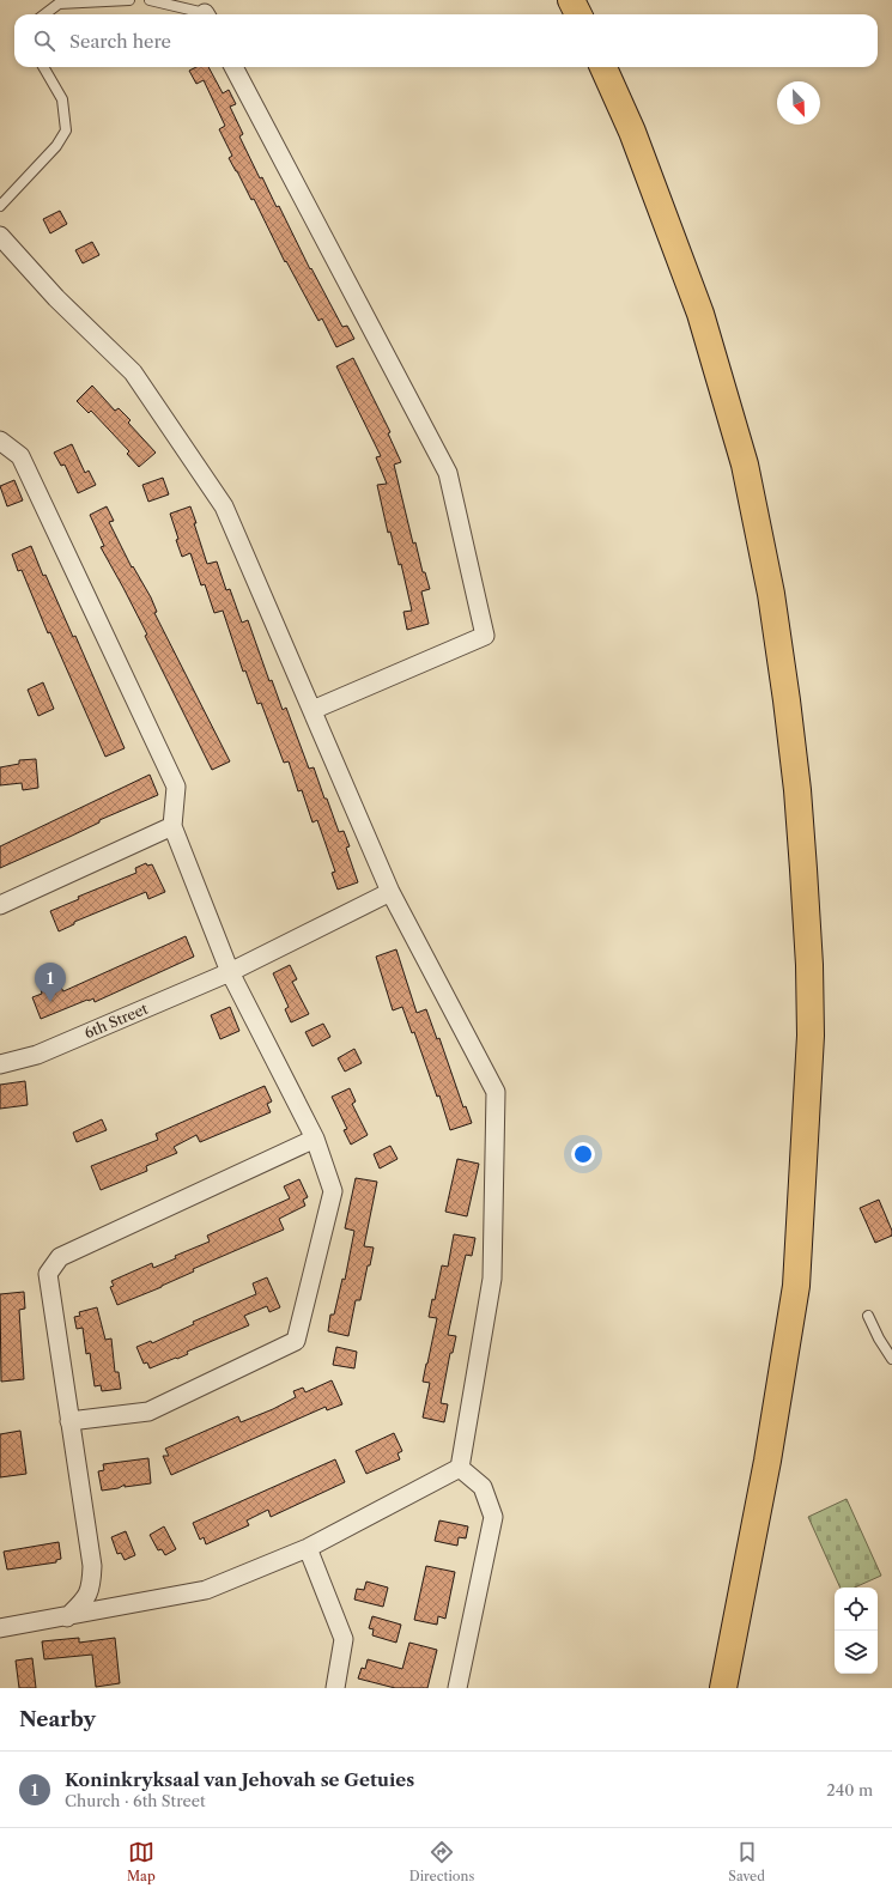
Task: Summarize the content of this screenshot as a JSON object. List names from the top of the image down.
{
  "streets": {
    "street": ["6th Street"]
  },
  "north": "bottom right",
  "page": {
    "search": "Search here",
    "pins": "1",
    "heading": "Nearby",
    "list": [
      {
        "mark": "1",
        "name": "Koninkryksaal van Jehovah se Getuies",
        "note": "Church · 6th Street",
        "value": "240 m"
      }
    ],
    "nav": ["Map", "Directions", "Saved"]
  }
}
